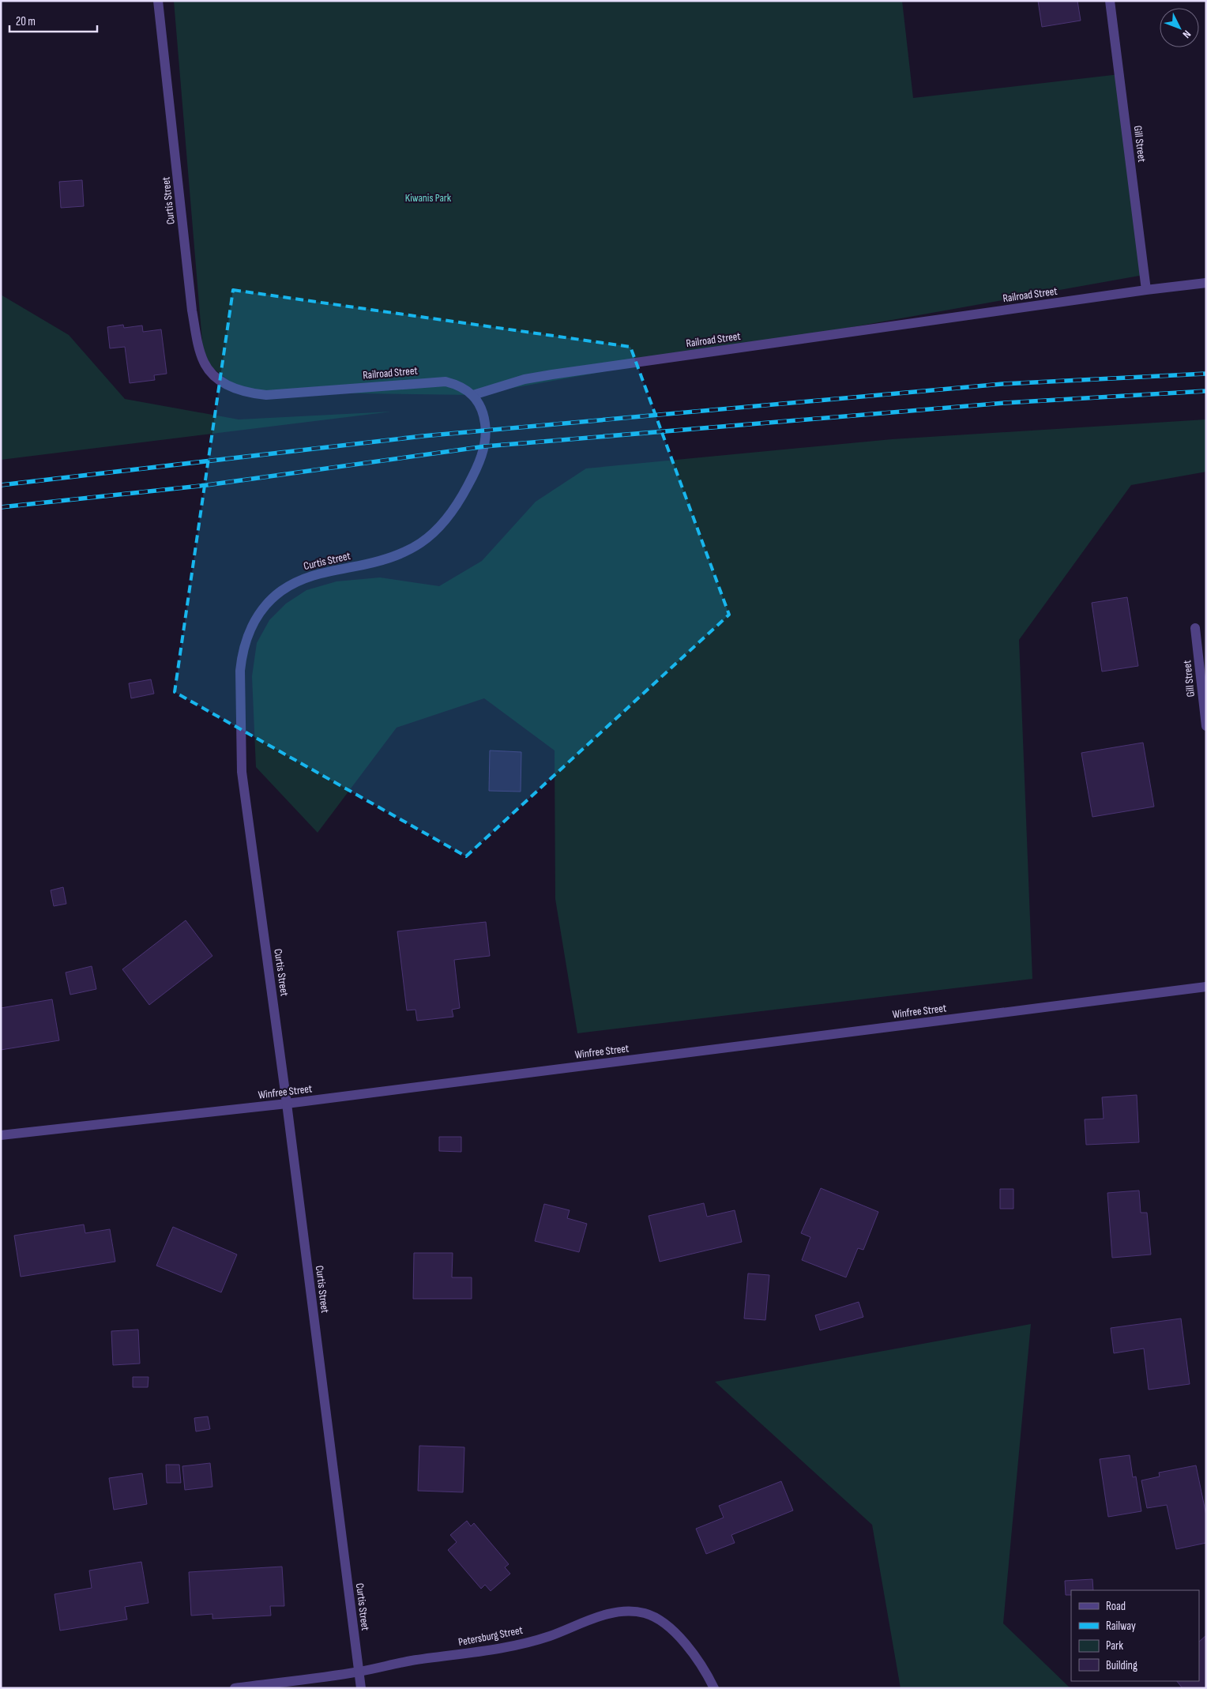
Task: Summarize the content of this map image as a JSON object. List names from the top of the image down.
{
  "streets": {
    "street": [
      "Gill Street",
      "Curtis Street",
      "Railroad Street",
      "Winfree Street",
      "Petersburg Street"
    ]
  },
  "crossings": [
    ["Gill Street", "Railroad Street"],
    ["Curtis Street", "Railroad Street"],
    ["Curtis Street", "Winfree Street"],
    ["Curtis Street", "Petersburg Street"]
  ],
  "parks": ["Kiwanis Park"],
  "legend": [
    "Road",
    "Railway",
    "Park",
    "Building"
  ],
  "scale_bar": "20 m",
  "north": "bottom right"
}
